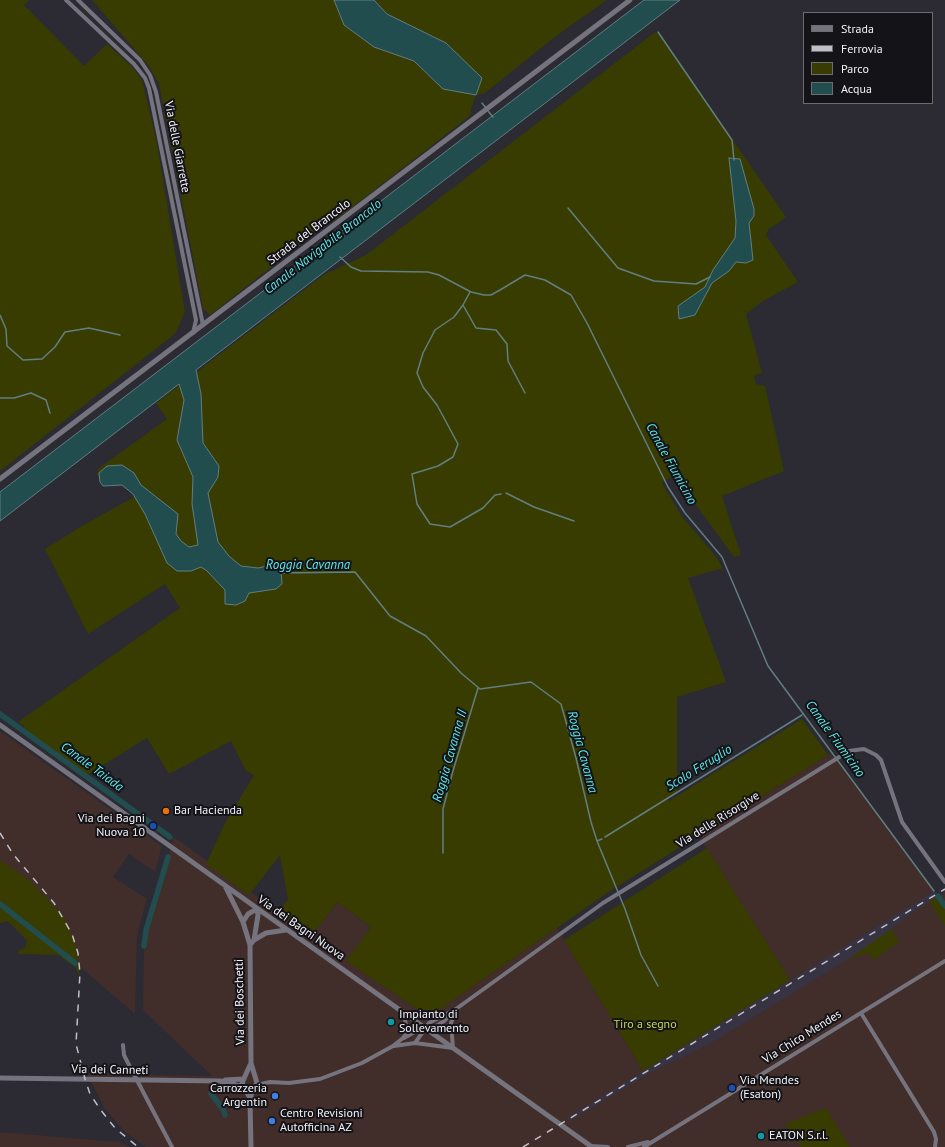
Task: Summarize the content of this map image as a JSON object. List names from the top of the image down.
{
  "streets": {
    "street": [
      "Via delle Giarrette",
      "Strada del Brancolo",
      "Via delle Risorgive",
      "Via dei Bagni Nuova",
      "Via dei Boschetti",
      "Via Chico Mendes",
      "Via dei Canneti"
    ]
  },
  "crossings": [
    ["Via delle Giarrette", "Strada del Brancolo"],
    ["Via delle Risorgive", "Via dei Bagni Nuova"],
    ["Via dei Bagni Nuova", "Via dei Boschetti"],
    ["Via dei Boschetti", "Via dei Canneti"]
  ],
  "water": [
    "Canale Navigabile Brancolo",
    "Canale Fiumicino",
    "Roggia Cavanna",
    "Roggia Cavanna II",
    "Canale Taiada",
    "Scolo Feruglio"
  ],
  "parks": ["Tiro a segno"],
  "places": [
    "Bar Hacienda",
    "Via dei Bagni Nuova 10",
    "Impianto di Sollevamento",
    "Via Mendes (Esaton)",
    "Carrozzeria Argentin",
    "Centro Revisioni Autofficina AZ",
    "EATON S.r.l."
  ],
  "legend": [
    "Strada",
    "Ferrovia",
    "Parco",
    "Acqua"
  ]
}
